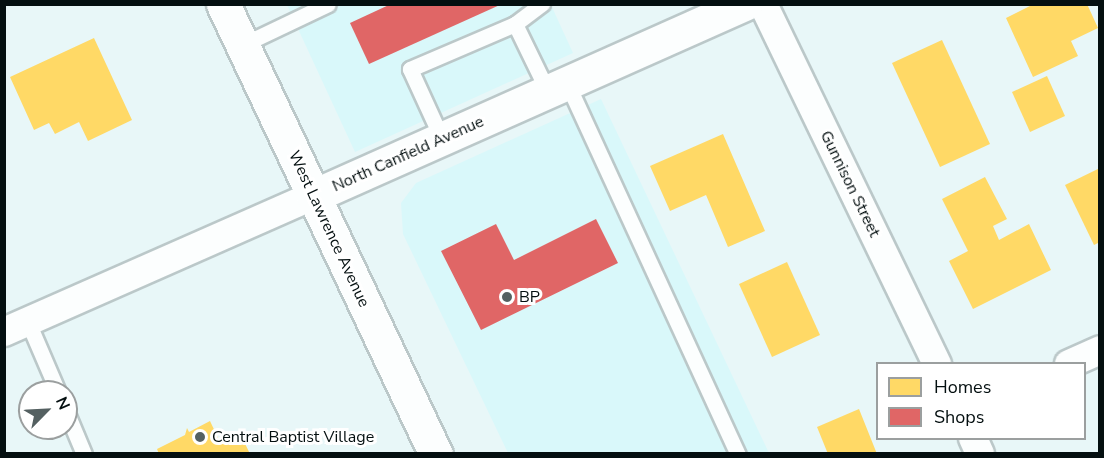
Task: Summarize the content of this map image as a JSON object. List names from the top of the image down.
{
  "streets": {
    "main road": ["North Canfield Avenue", "West Lawrence Avenue"],
    "street": ["Gunnison Street"]
  },
  "crossings": [
    ["North Canfield Avenue", "West Lawrence Avenue"]
  ],
  "places": ["BP", "Central Baptist Village"],
  "legend": ["Homes", "Shops"],
  "north": "top right"
}
